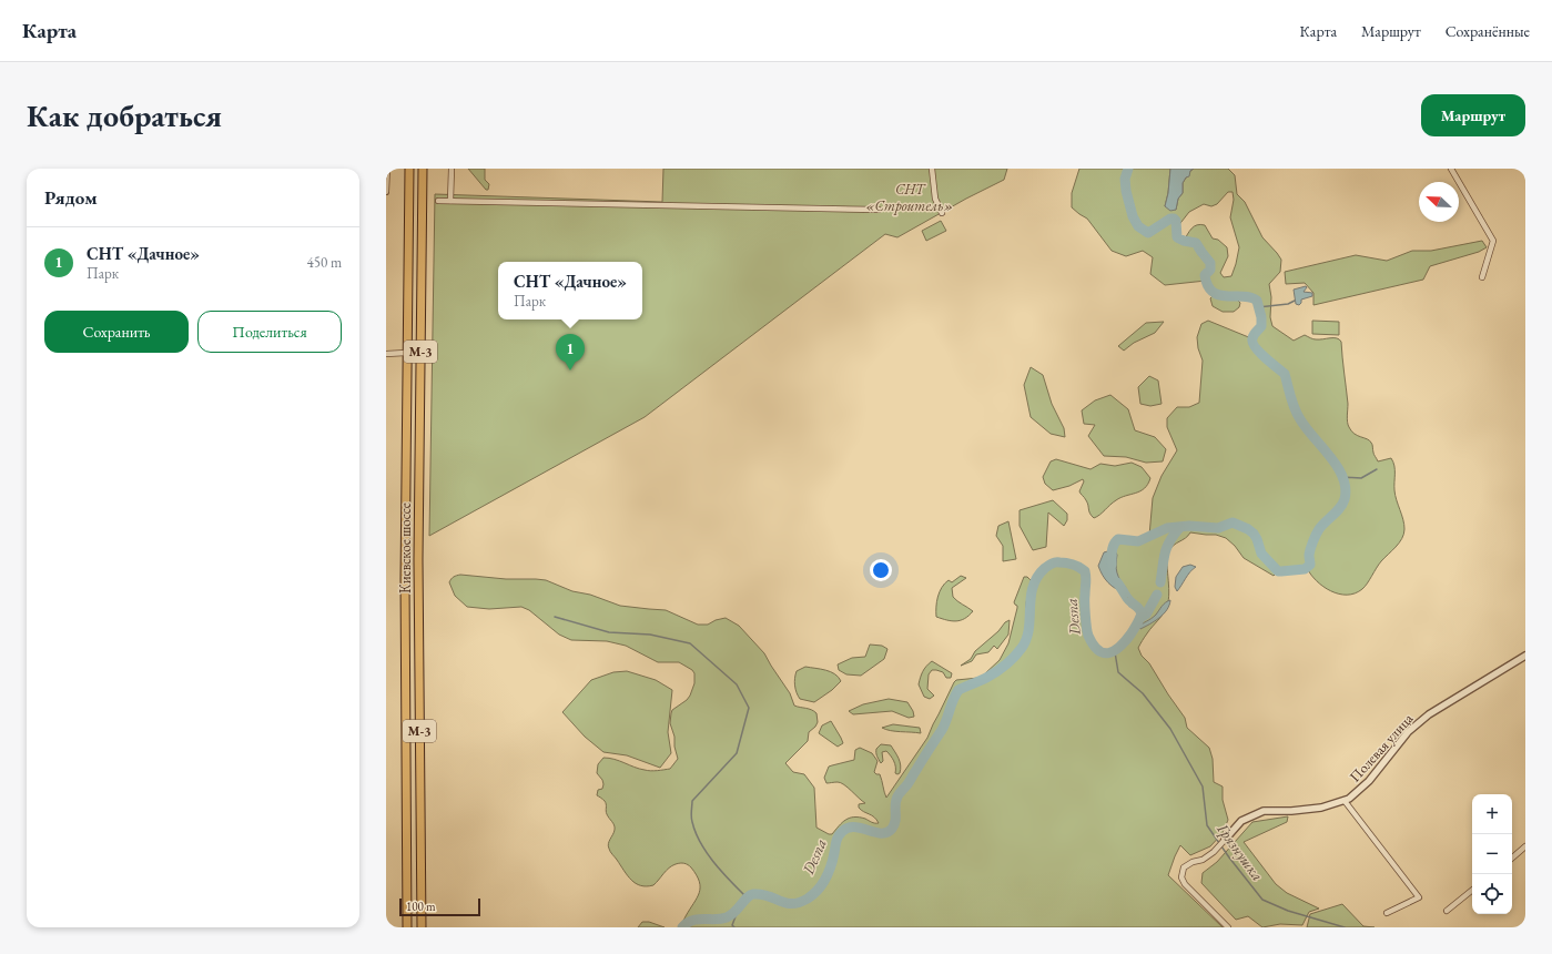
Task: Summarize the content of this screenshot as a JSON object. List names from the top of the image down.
{
  "streets": {
    "highway": ["М-3", "Киевское шоссе"],
    "street": ["Полевая улица"]
  },
  "water": ["Desna", "Грязнушка"],
  "parks": ["СНТ «Строитель»"],
  "scale_bar": "100 m",
  "north": "top left",
  "page": {
    "header": "Карта",
    "nav": ["Карта", "Маршрут", "Сохранённые"],
    "buttons": [
      "Маршрут",
      ["Сохранить", "Поделиться"]
    ],
    "title": "Как добраться",
    "heading": "Рядом",
    "list": [
      {
        "mark": "1",
        "name": "СНТ «Дачное»",
        "note": "Парк",
        "value": "450 m"
      }
    ],
    "popup": ["СНТ «Дачное»", "Парк"],
    "pins": "1",
    "map_buttons": ["+", "−"],
    "scale": "100 m"
  }
}
